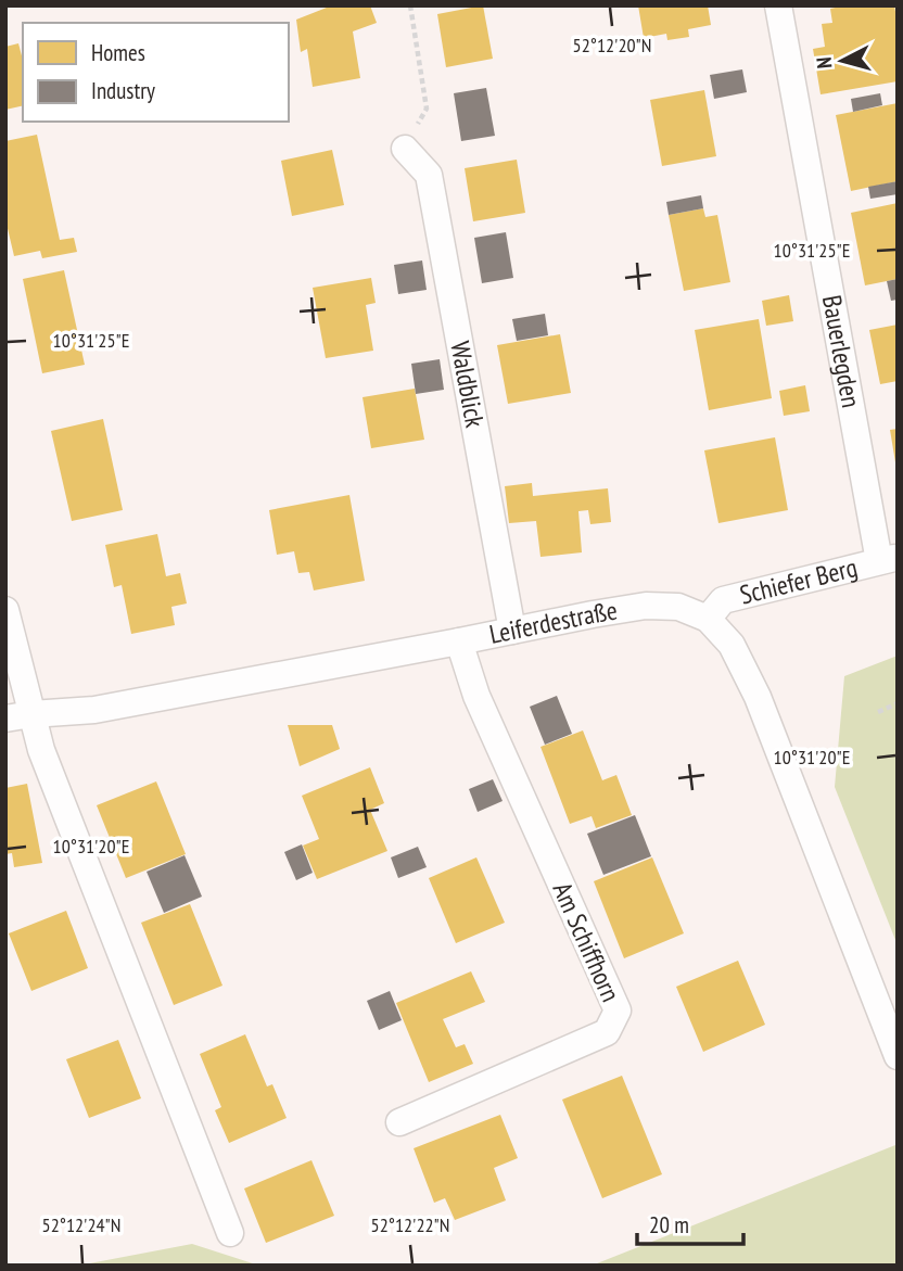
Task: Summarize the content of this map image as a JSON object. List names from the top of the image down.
{
  "streets": {
    "street": [
      "Bauerlegden",
      "Waldblick",
      "Schiefer Berg",
      "Leiferdestraße",
      "Am Schiffhorn"
    ]
  },
  "crossings": [
    ["Bauerlegden", "Schiefer Berg"],
    ["Waldblick", "Leiferdestraße"],
    ["Schiefer Berg", "Leiferdestraße"],
    ["Leiferdestraße", "Am Schiffhorn"]
  ],
  "legend": ["Homes", "Industry"],
  "scale_bar": "20 m",
  "north": "left",
  "coordinates": [
    "52°12'20\"N",
    "10°31'25\"E",
    "10°31'20\"E",
    "52°12'24\"N",
    "52°12'22\"N"
  ]
}
